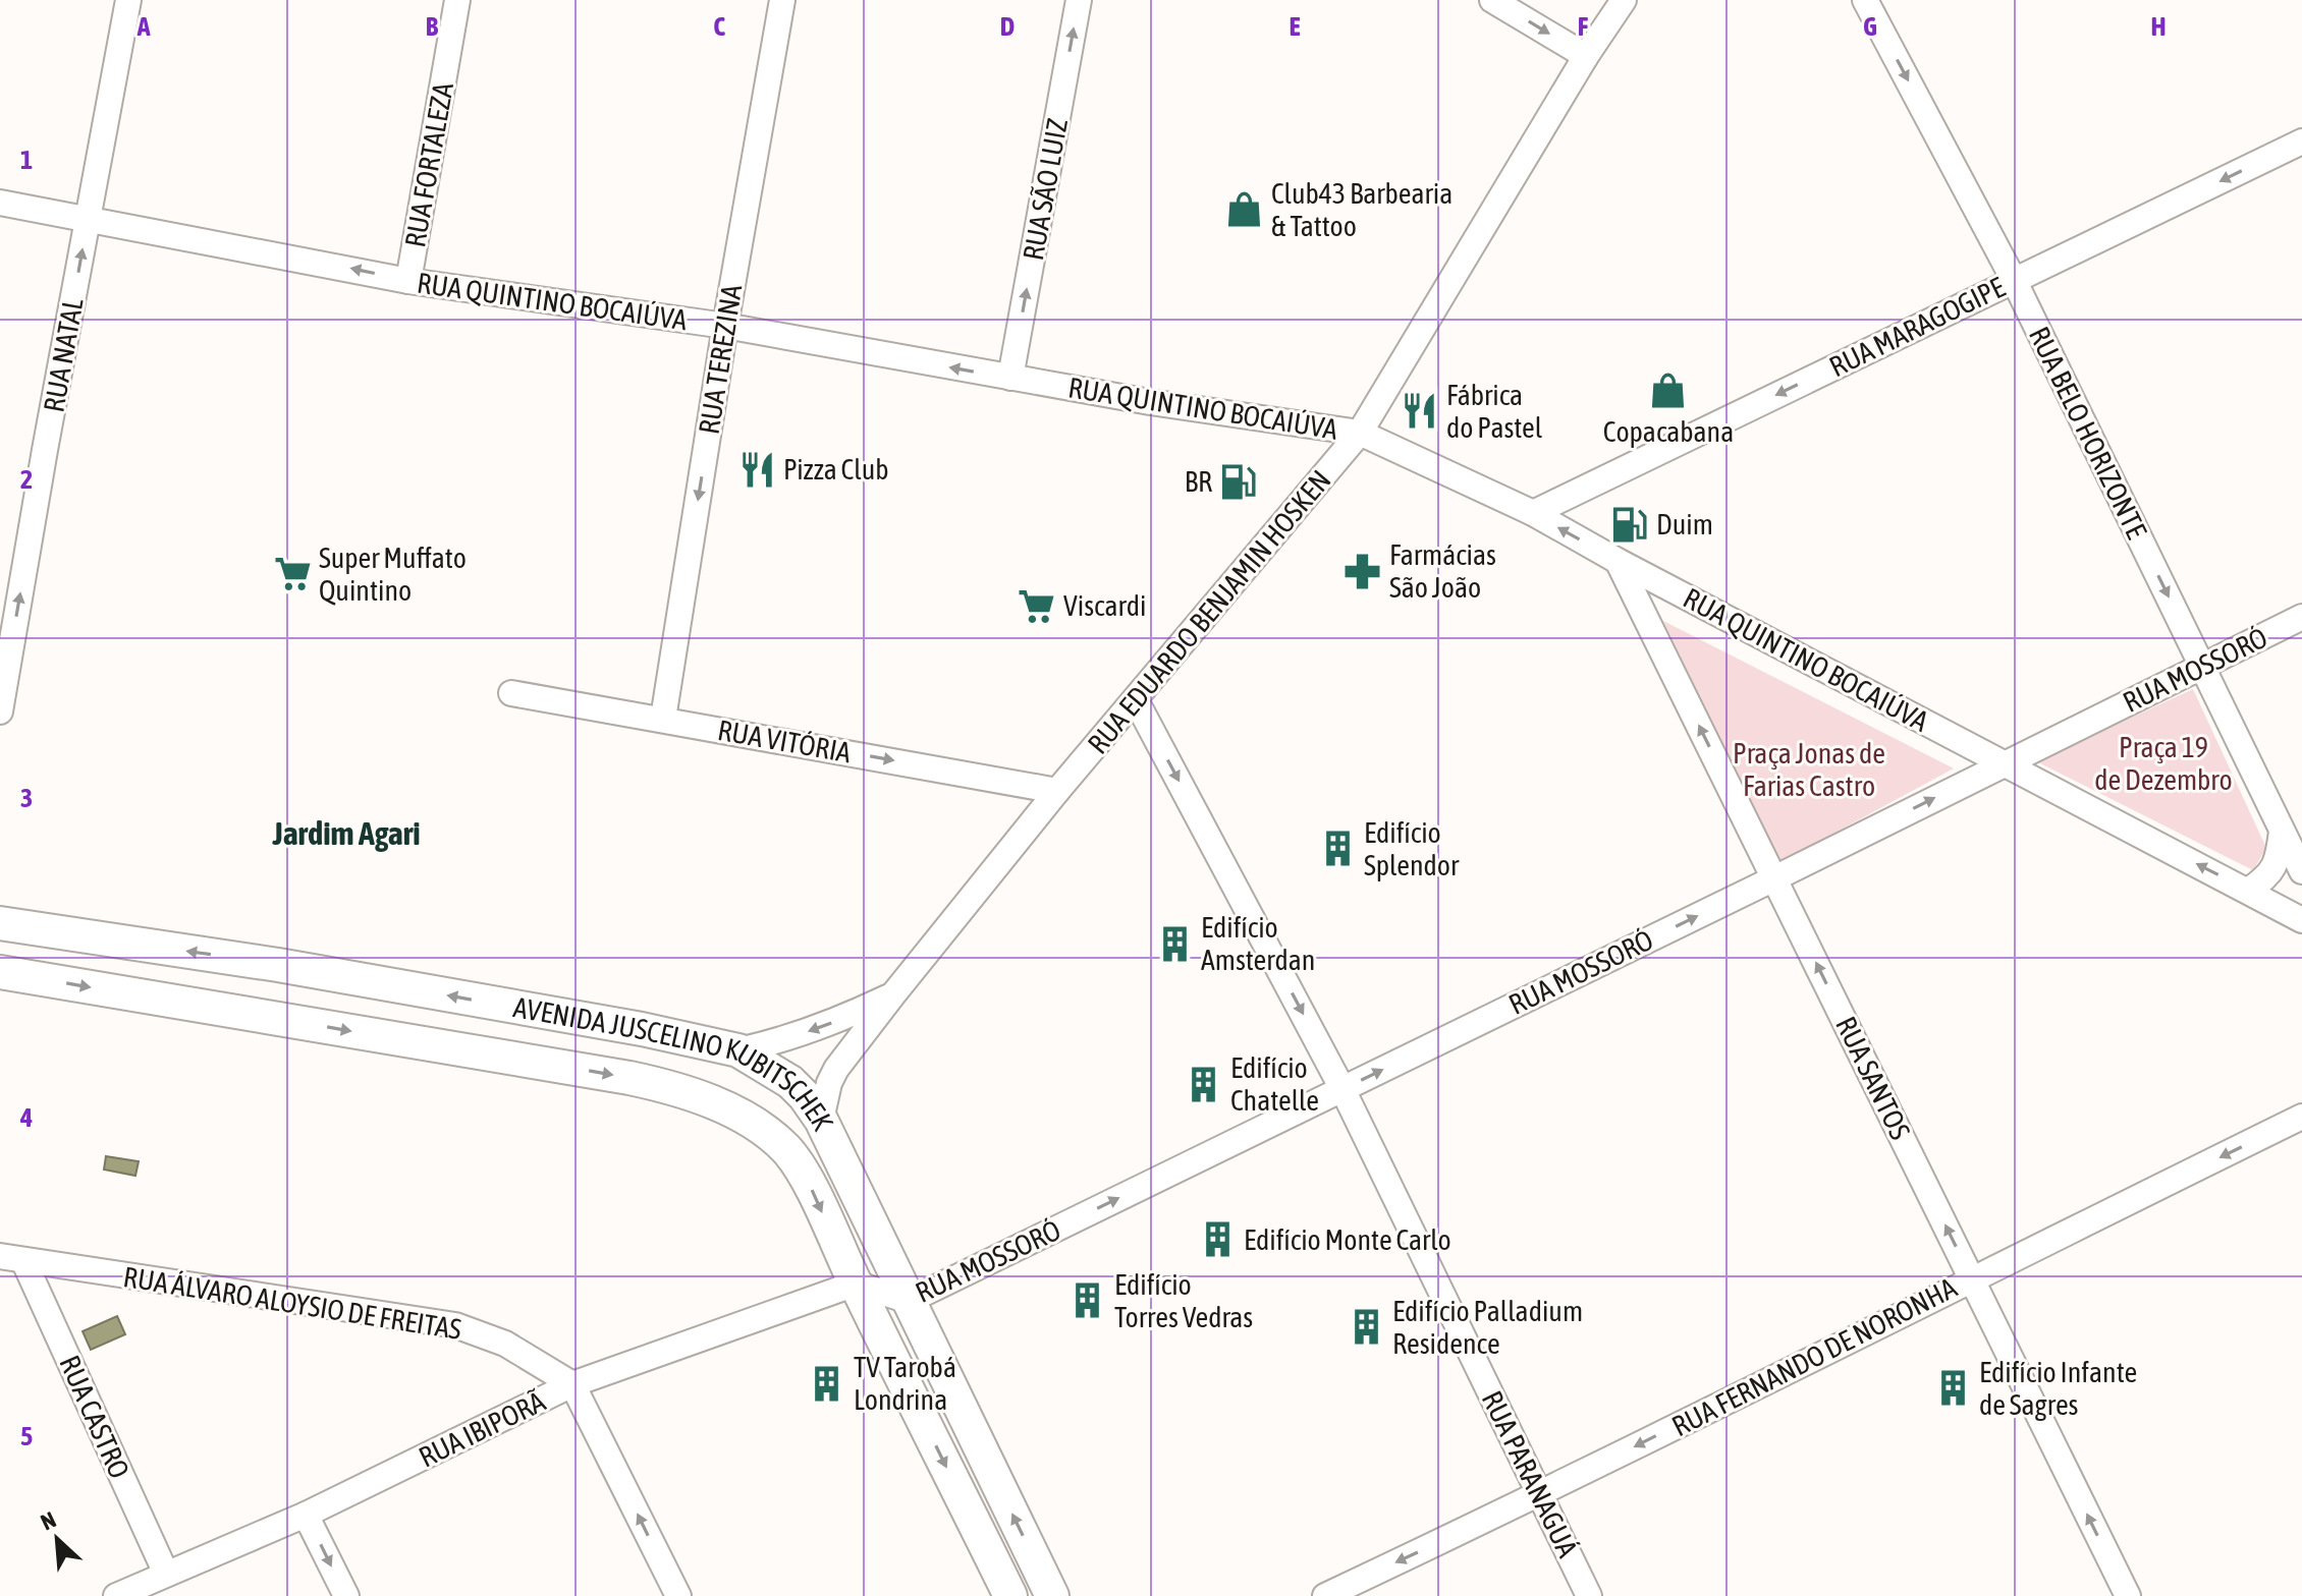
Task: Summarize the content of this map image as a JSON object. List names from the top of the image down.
{
  "streets": {
    "main road": ["AVENIDA JUSCELINO KUBITSCHEK"],
    "street": [
      "RUA FORTALEZA",
      "RUA SÃO LUIZ",
      "RUA QUINTINO BOCAIÚVA",
      "RUA MARAGOGIPE",
      "RUA NATAL",
      "RUA TEREZINA",
      "RUA BELO HORIZONTE",
      "RUA EDUARDO BENJAMIN HOSKEN",
      "RUA MOSSORÓ",
      "RUA VITÓRIA",
      "RUA SANTOS",
      "RUA ÁLVARO ALOYSIO DE FREITAS",
      "RUA FERNANDO DE NORONHA",
      "RUA CASTRO",
      "RUA IBIPORÃ",
      "RUA PARANAGUÁ"
    ]
  },
  "crossings": [
    ["RUA FORTALEZA", "RUA QUINTINO BOCAIÚVA"],
    ["RUA SÃO LUIZ", "RUA QUINTINO BOCAIÚVA"],
    ["RUA QUINTINO BOCAIÚVA", "RUA MARAGOGIPE"],
    ["RUA QUINTINO BOCAIÚVA", "RUA NATAL"],
    ["RUA QUINTINO BOCAIÚVA", "RUA TEREZINA"],
    ["RUA QUINTINO BOCAIÚVA", "RUA EDUARDO BENJAMIN HOSKEN"],
    ["RUA QUINTINO BOCAIÚVA", "RUA MOSSORÓ"],
    ["RUA QUINTINO BOCAIÚVA", "RUA SANTOS"],
    ["RUA MARAGOGIPE", "RUA BELO HORIZONTE"],
    ["RUA TEREZINA", "RUA VITÓRIA"],
    ["RUA BELO HORIZONTE", "RUA MOSSORÓ"],
    ["RUA EDUARDO BENJAMIN HOSKEN", "RUA VITÓRIA"],
    ["RUA EDUARDO BENJAMIN HOSKEN", "AVENIDA JUSCELINO KUBITSCHEK"],
    ["RUA EDUARDO BENJAMIN HOSKEN", "RUA PARANAGUÁ"],
    ["RUA MOSSORÓ", "AVENIDA JUSCELINO KUBITSCHEK"],
    ["RUA MOSSORÓ", "RUA SANTOS"],
    ["RUA MOSSORÓ", "RUA IBIPORÃ"],
    ["RUA MOSSORÓ", "RUA PARANAGUÁ"],
    ["AVENIDA JUSCELINO KUBITSCHEK", "RUA IBIPORÃ"],
    ["RUA SANTOS", "RUA FERNANDO DE NORONHA"],
    ["RUA ÁLVARO ALOYSIO DE FREITAS", "RUA CASTRO"],
    ["RUA ÁLVARO ALOYSIO DE FREITAS", "RUA IBIPORÃ"],
    ["RUA FERNANDO DE NORONHA", "RUA PARANAGUÁ"],
    ["RUA CASTRO", "RUA IBIPORÃ"]
  ],
  "one_way": [
    "RUA SÃO LUIZ",
    "RUA QUINTINO BOCAIÚVA",
    "RUA MARAGOGIPE",
    "RUA NATAL",
    "RUA TEREZINA",
    "RUA BELO HORIZONTE",
    "RUA MOSSORÓ",
    "RUA VITÓRIA",
    "RUA SANTOS",
    "RUA FERNANDO DE NORONHA",
    "RUA PARANAGUÁ"
  ],
  "districts": ["Jardim Agari"],
  "parks": ["Praça 19 de Dezembro", "Praça Jonas de Farias Castro"],
  "places": {
    "shop": ["Club43 Barbearia & Tattoo", "Copacabana"],
    "restaurant": ["Fábrica do Pastel", "Pizza Club"],
    "fuel station": ["BR", "Duim"],
    "pharmacy": ["Farmácias São João"],
    "supermarket": ["Super Muffato Quintino", "Viscardi"],
    "building": [
      "Edifício Splendor",
      "Edifício Amsterdan",
      "Edifício Chatelle",
      "Edifício Monte Carlo",
      "Edifício Torres Vedras",
      "Edifício Palladium Residence",
      "TV Tarobá Londrina",
      "Edifício Infante de Sagres"
    ]
  },
  "north": "top left",
  "grid": {
    "columns": [
      "A",
      "B",
      "C",
      "D",
      "E",
      "F",
      "G",
      "H"
    ],
    "rows": [
      "1",
      "2",
      "3",
      "4",
      "5"
    ]
  }
}
